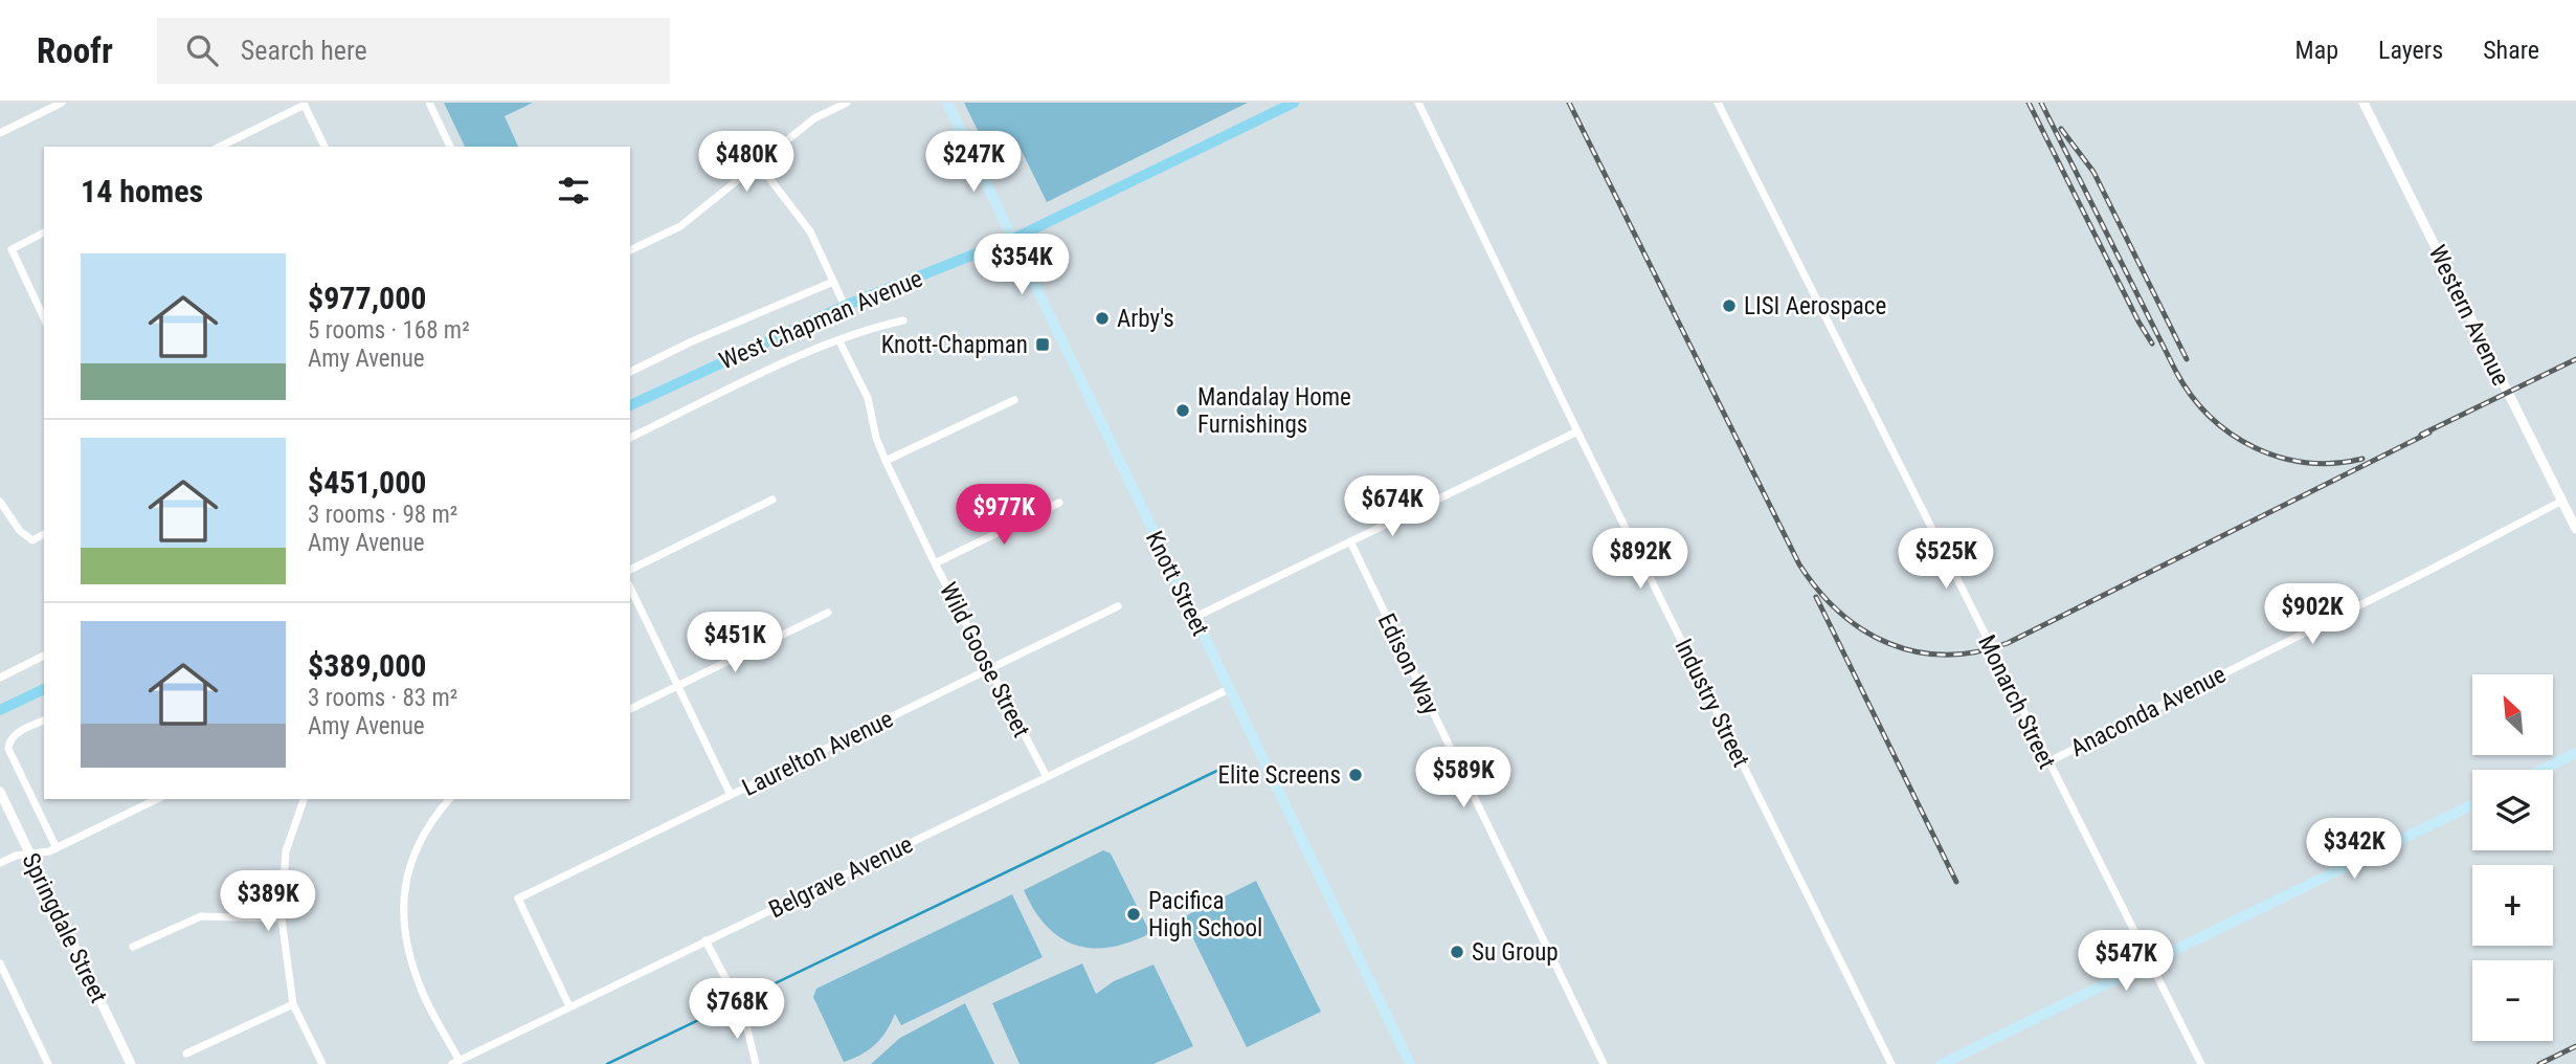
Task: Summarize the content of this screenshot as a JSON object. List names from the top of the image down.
{
  "streets": {
    "main road": ["West Chapman Avenue", "Knott Street"],
    "street": [
      "Western Avenue",
      "Wild Goose Street",
      "Edison Way",
      "Monarch Street",
      "Industry Street",
      "Anaconda Avenue",
      "Laurelton Avenue",
      "Belgrave Avenue",
      "Springdale Street"
    ]
  },
  "crossings": [
    ["Western Avenue", "Anaconda Avenue"],
    ["West Chapman Avenue", "Knott Street"],
    ["Knott Street", "Belgrave Avenue"],
    ["Wild Goose Street", "Laurelton Avenue"],
    ["Wild Goose Street", "Belgrave Avenue"],
    ["Monarch Street", "Anaconda Avenue"],
    ["Laurelton Avenue", "Belgrave Avenue"]
  ],
  "places": {
    "other": [
      "LISI Aerospace",
      "Arby's",
      "Mandalay Home Furnishings",
      "Elite Screens",
      "Pacifica High School",
      "Su Group"
    ],
    "transit": ["Knott-Chapman"]
  },
  "north": "top left",
  "page": {
    "header": "Roofr",
    "search": "Search here",
    "nav": ["Map", "Layers", "Share"],
    "price": [
      "$480K",
      "$247K",
      "$354K",
      "$674K",
      "$977K",
      "$892K",
      "$525K",
      "$902K",
      "$451K",
      "$589K",
      "$342K",
      "$389K",
      "$547K",
      "$768K"
    ],
    "heading": "14 homes",
    "list": [
      {
        "name": "$977,000",
        "note": "5 rooms · 168 m² · Amy Avenue"
      },
      {
        "name": "$451,000",
        "note": "3 rooms · 98 m² · Amy Avenue"
      },
      {
        "name": "$389,000",
        "note": "3 rooms · 83 m² · Amy Avenue"
      }
    ],
    "map_buttons": ["+", "−"]
  }
}
